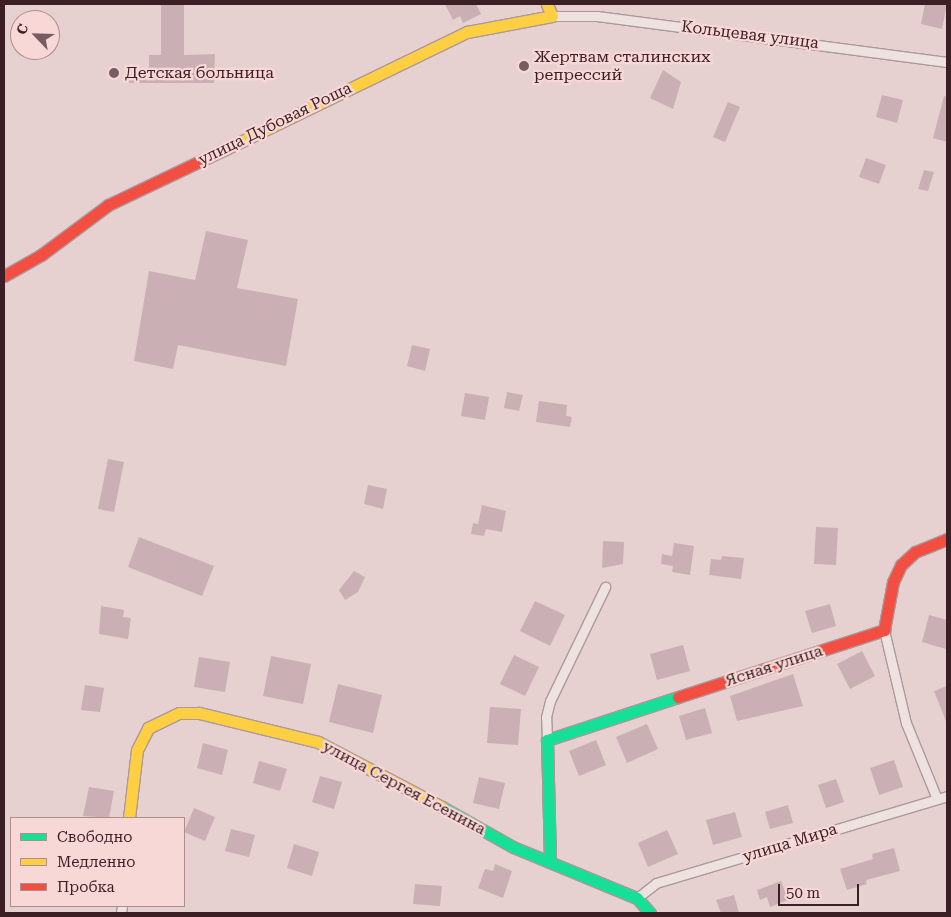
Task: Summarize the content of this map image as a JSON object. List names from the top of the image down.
{
  "streets": {
    "street": [
      "Кольцевая улица",
      "улица Дубовая Роща",
      "Ясная улица",
      "улица Сергея Есенина",
      "улица Мира"
    ]
  },
  "crossings": [
    ["Кольцевая улица", "улица Дубовая Роща"],
    ["улица Сергея Есенина", "улица Мира"]
  ],
  "places": ["Жертвам сталинских репрессий", "Детская больница"],
  "legend": ["Свободно", "Медленно", "Пробка"],
  "scale_bar": "50 m",
  "north": "top left"
}
